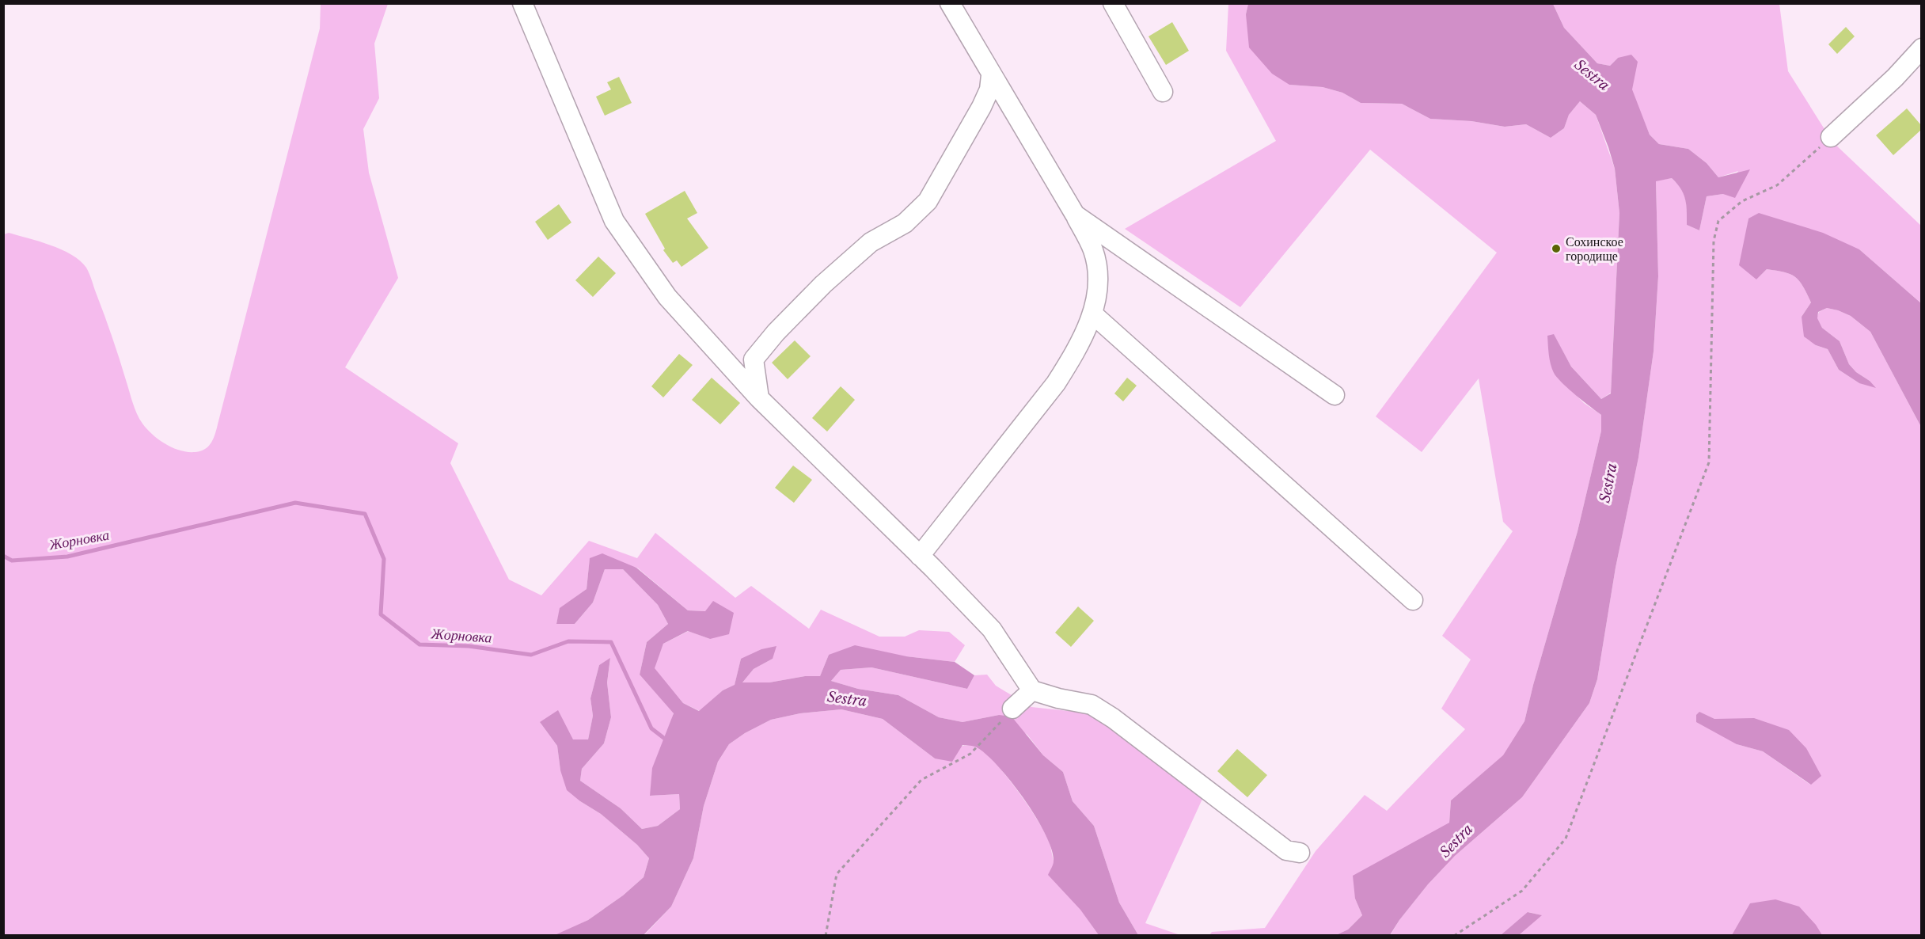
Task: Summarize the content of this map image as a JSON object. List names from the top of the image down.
{
  "water": ["Sestra", "Жорновка"],
  "places": ["Сохинское городище"]
}
